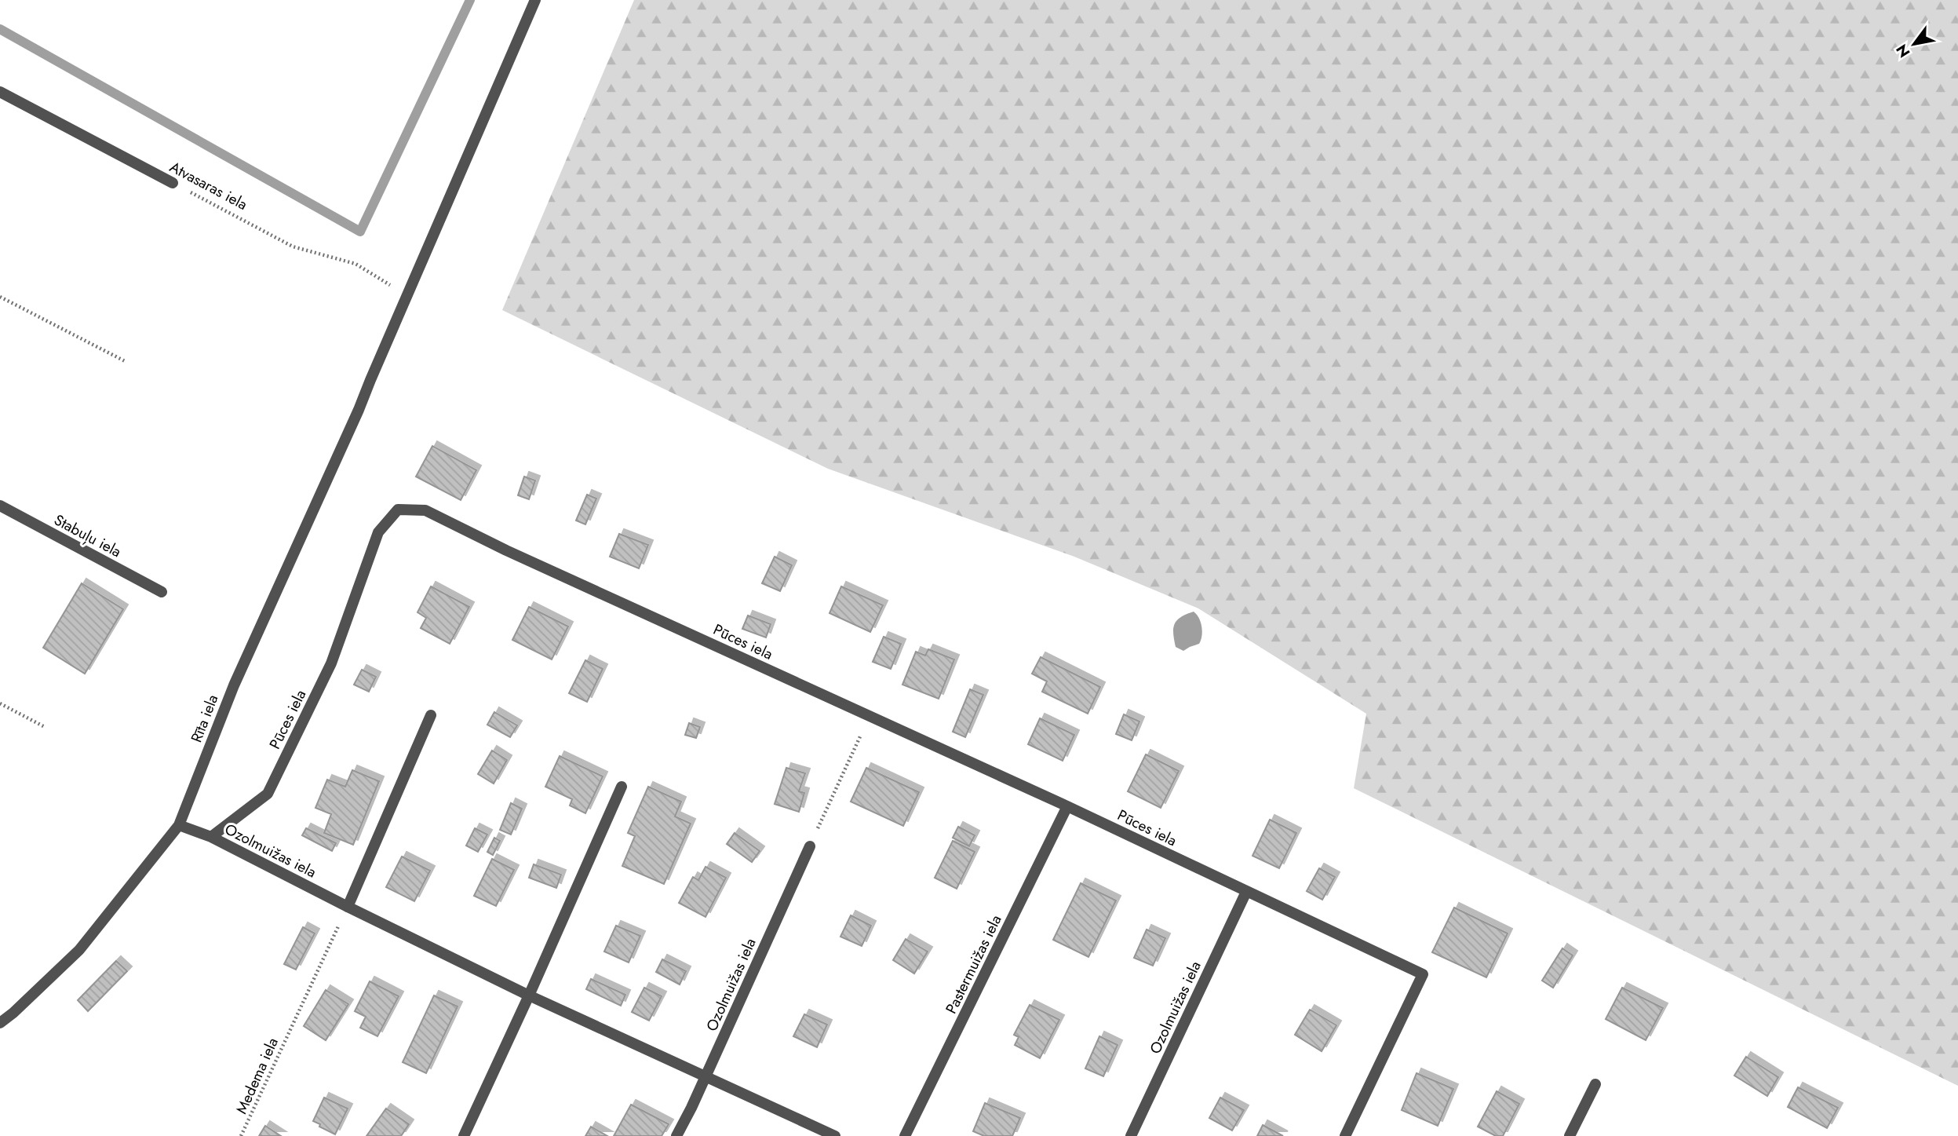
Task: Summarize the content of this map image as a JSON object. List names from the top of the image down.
{
  "streets": {
    "street": [
      "Atvasaras iela",
      "Stabuļu iela",
      "Pūces iela",
      "Rīta iela",
      "Ozolmuižas iela",
      "Pastermuižas iela"
    ],
    "path": ["Medema iela"]
  },
  "crossings": [
    ["Atvasaras iela", "Rīta iela"],
    ["Pūces iela", "Ozolmuižas iela"],
    ["Pūces iela", "Pastermuižas iela"],
    ["Rīta iela", "Ozolmuižas iela"],
    ["Ozolmuižas iela", "Medema iela"]
  ],
  "north": "bottom left"
}
